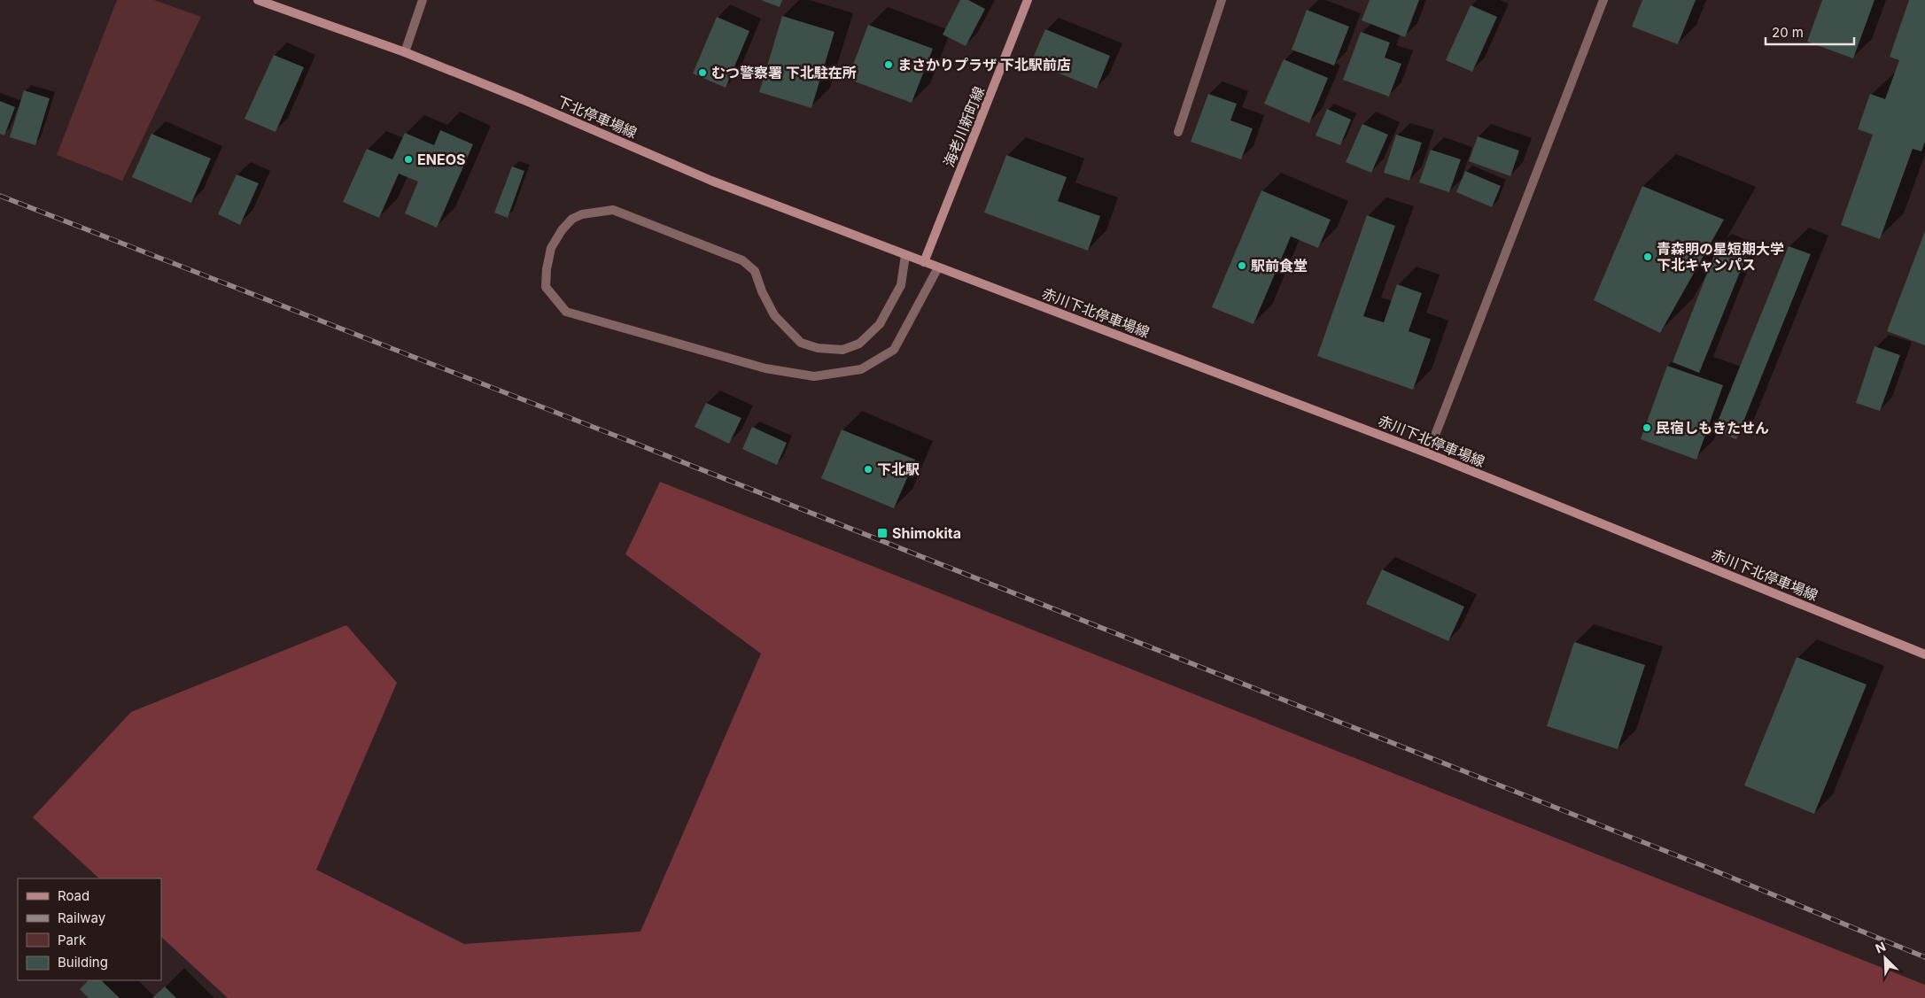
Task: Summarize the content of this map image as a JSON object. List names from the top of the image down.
{
  "streets": {
    "main road": ["下北停車場線", "海老川新町線", "赤川下北停車場線"]
  },
  "crossings": [
    ["下北停車場線", "海老川新町線"],
    ["下北停車場線", "赤川下北停車場線"],
    ["海老川新町線", "赤川下北停車場線"]
  ],
  "places": {
    "other": [
      "まさかりプラザ 下北駅前店",
      "むつ警察署 下北駐在所",
      "ENEOS",
      "青森明の星短期大学 下北キャンパス",
      "駅前食堂",
      "民宿しもきたせん",
      "下北駅"
    ],
    "transit": ["Shimokita"]
  },
  "legend": [
    "Road",
    "Railway",
    "Park",
    "Building"
  ],
  "scale_bar": "20 m",
  "north": "top left"
}
